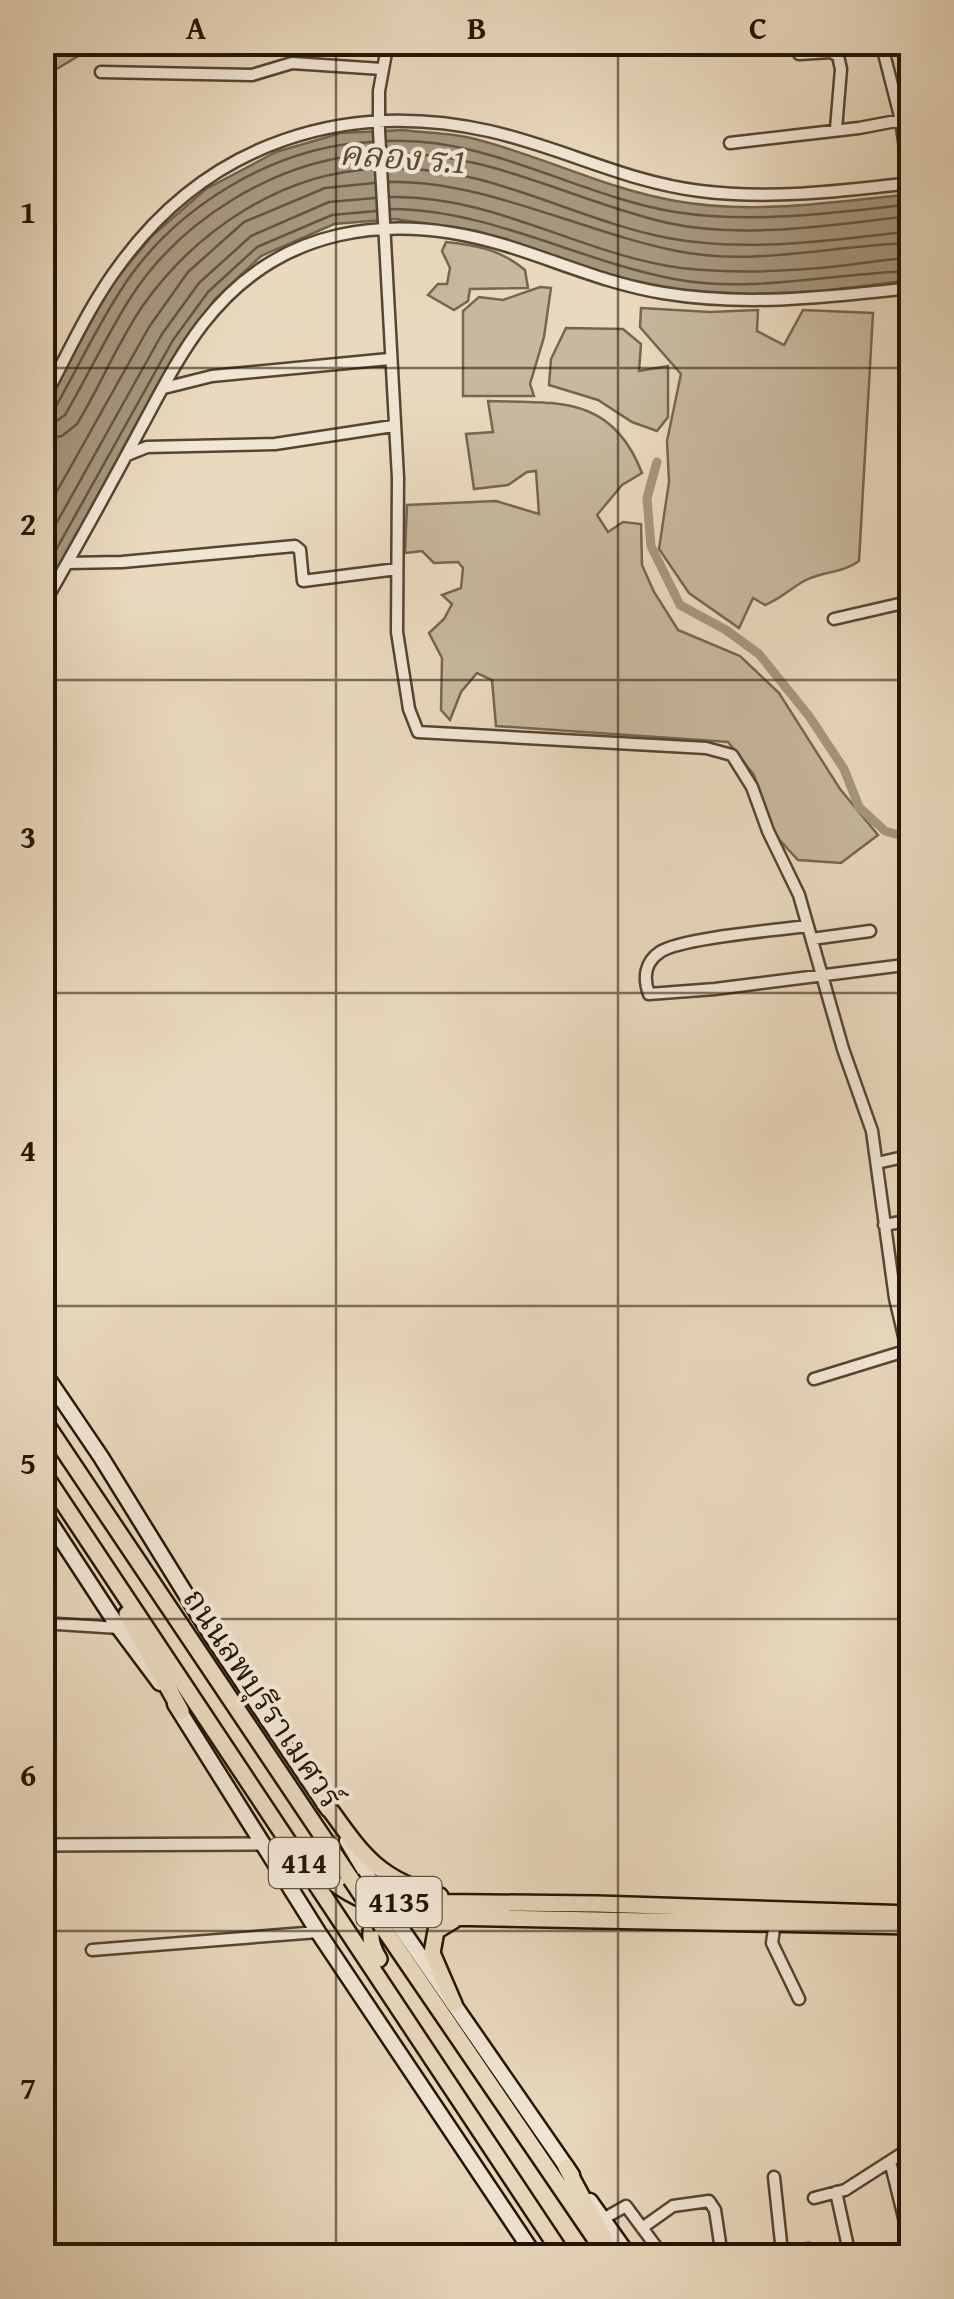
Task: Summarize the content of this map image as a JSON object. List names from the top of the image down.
{
  "streets": {
    "main road": ["ถนนลพบุรีราเมศวร์", "414", "4135"]
  },
  "crossings": [
    ["ถนนลพบุรีราเมศวร์", "4135"],
    ["414", "4135"]
  ],
  "water": ["คลอง ร.1"],
  "grid": {
    "columns": ["A", "B", "C"],
    "rows": [
      "1",
      "2",
      "3",
      "4",
      "5",
      "6",
      "7"
    ]
  }
}
